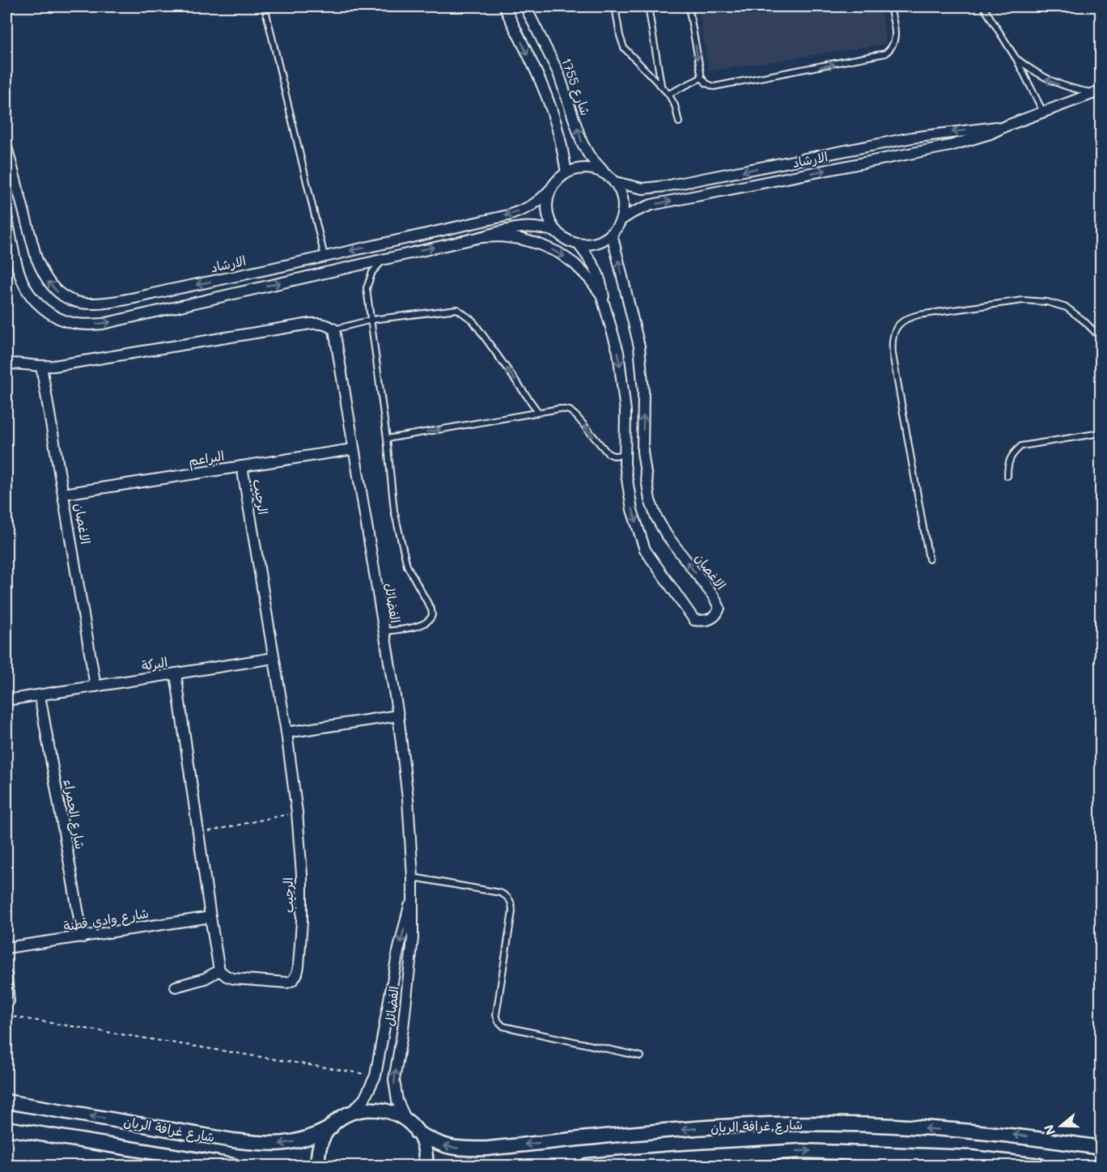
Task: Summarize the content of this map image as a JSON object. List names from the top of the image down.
{
  "streets": {
    "main road": ["شارع غرافة الريان"],
    "street": [
      "شارع 1755",
      "الارشاد",
      "البراعم",
      "الرحيب",
      "الاغصان",
      "الفضائل",
      "البركة",
      "شارع الحمراء",
      "شارع وادي قطنة"
    ]
  },
  "crossings": [
    ["شارع 1755", "الارشاد"],
    ["شارع 1755", "الاغصان"],
    ["الارشاد", "الاغصان"],
    ["البراعم", "الرحيب"],
    ["البراعم", "الاغصان"],
    ["البراعم", "الفضائل"],
    ["الرحيب", "البركة"],
    ["الاغصان", "البركة"],
    ["الفضائل", "شارع غرافة الريان"],
    ["البركة", "شارع الحمراء"],
    ["شارع الحمراء", "شارع وادي قطنة"]
  ],
  "north": "left"
}
